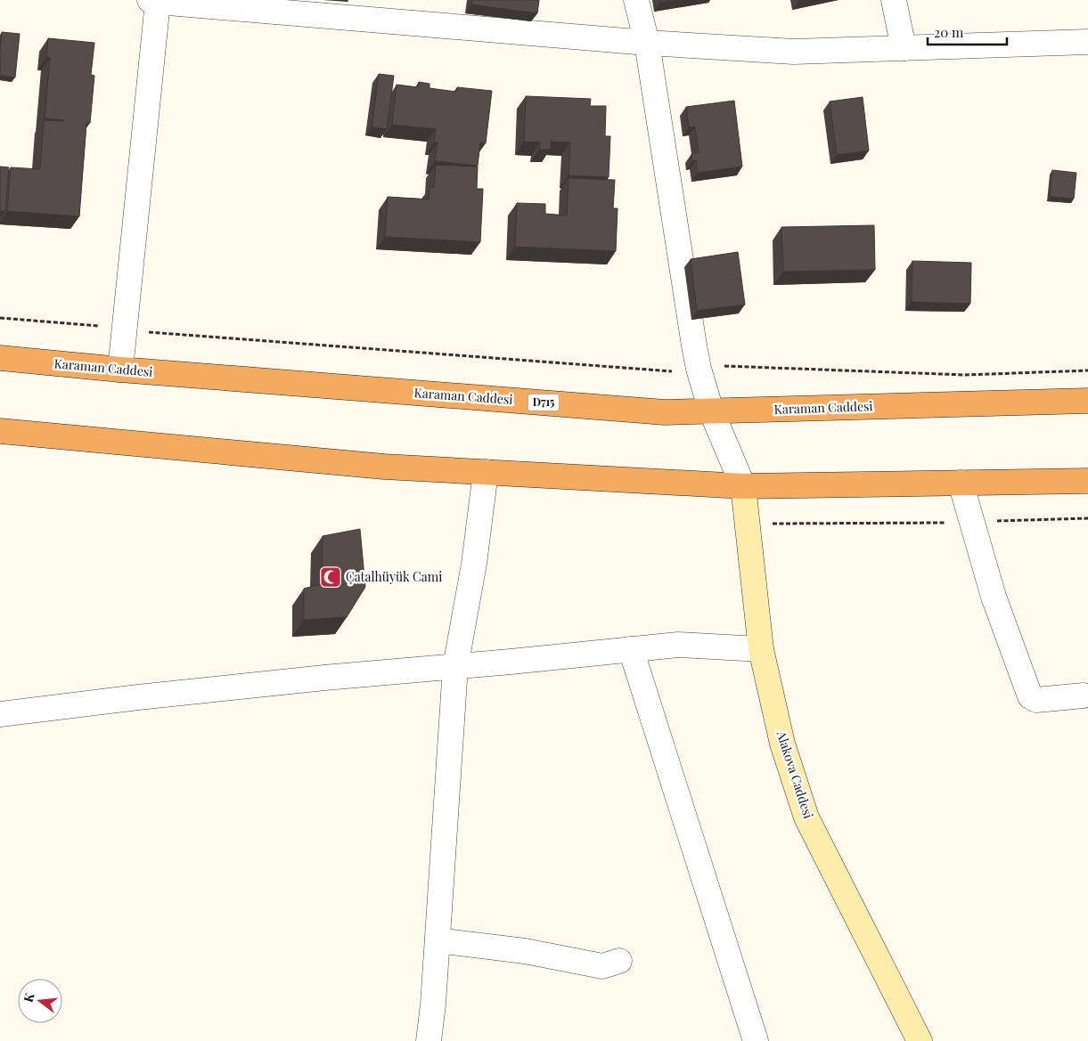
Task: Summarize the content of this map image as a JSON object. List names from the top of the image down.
{
  "streets": {
    "highway": ["Karaman Caddesi", "D715"],
    "main road": ["Alakova Caddesi"]
  },
  "places": {
    "mosque": ["Çatalhüyük Cami"]
  },
  "scale_bar": "20 m",
  "north": "left"
}
